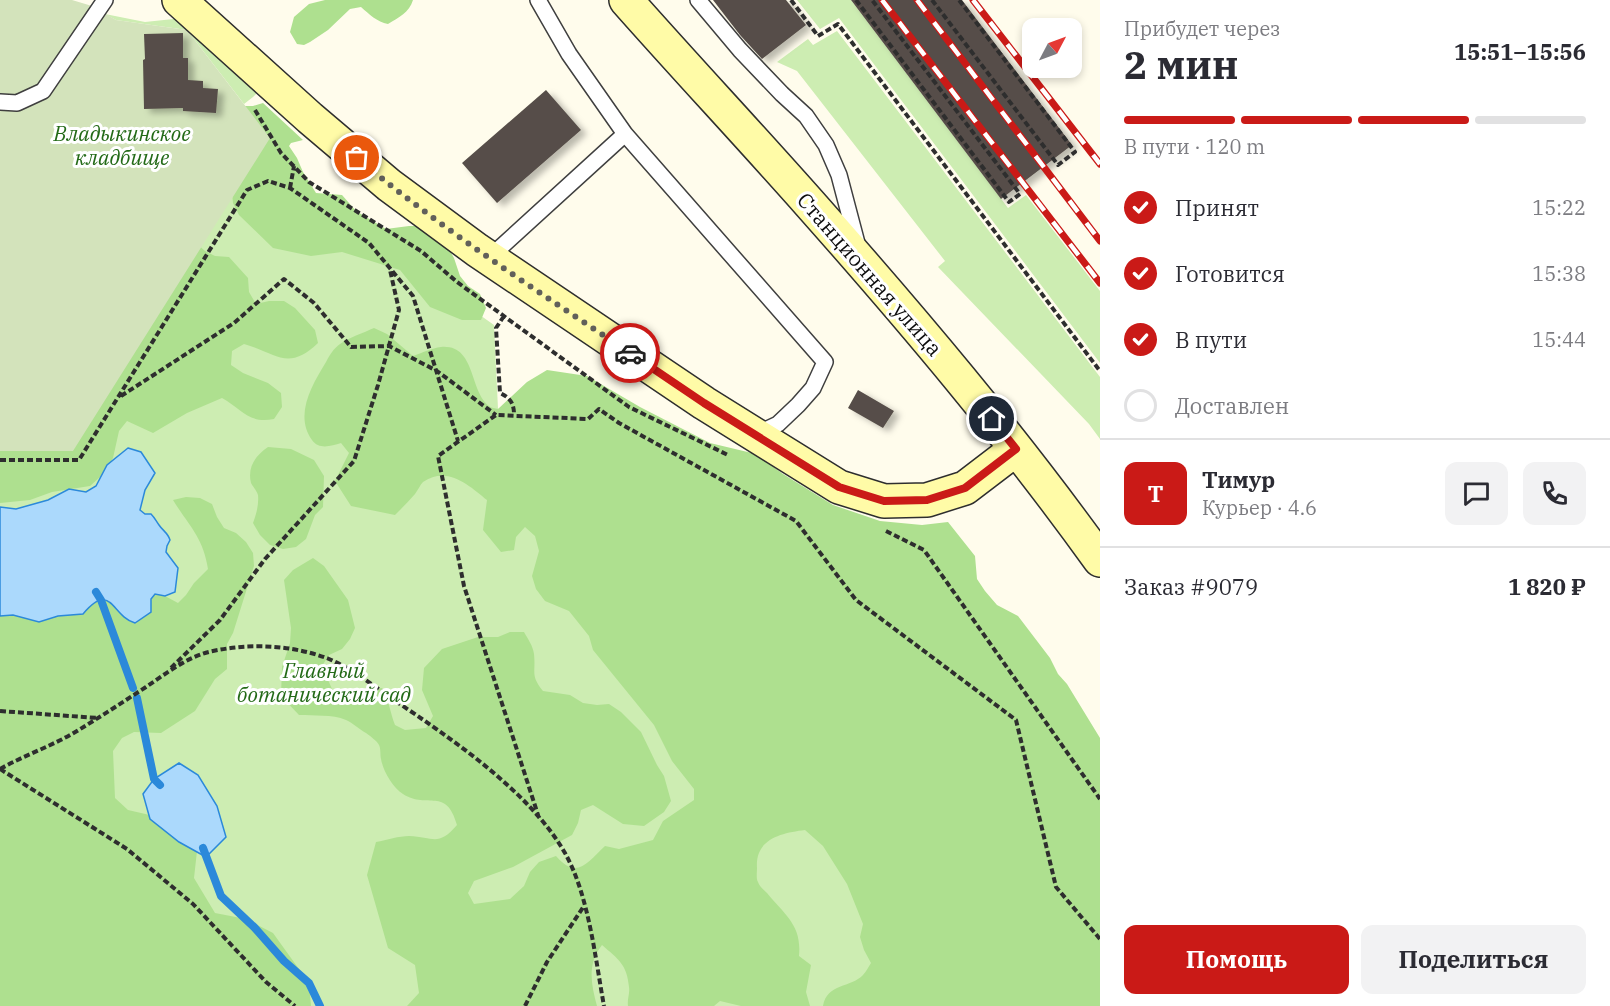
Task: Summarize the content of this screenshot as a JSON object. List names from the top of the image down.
{
  "streets": {
    "street": ["Станционная улица"]
  },
  "parks": ["Владыкинское кладбище", "Главный ботанический сад"],
  "north": "top right",
  "page": {
    "heading": ["2 мин", "Прибудет через", "15:51–15:56"],
    "panel": [
      "Тимур",
      "Курьер · 4.6",
      "Заказ #9079",
      "1 820 ₽"
    ],
    "bar": "В пути · 120 m",
    "list": [
      ["Принят", "15:22"],
      ["Готовится", "15:38"],
      ["В пути", "15:44"],
      "Доставлен"
    ],
    "round": "Т",
    "buttons": ["Помощь", "Поделиться"]
  }
}
